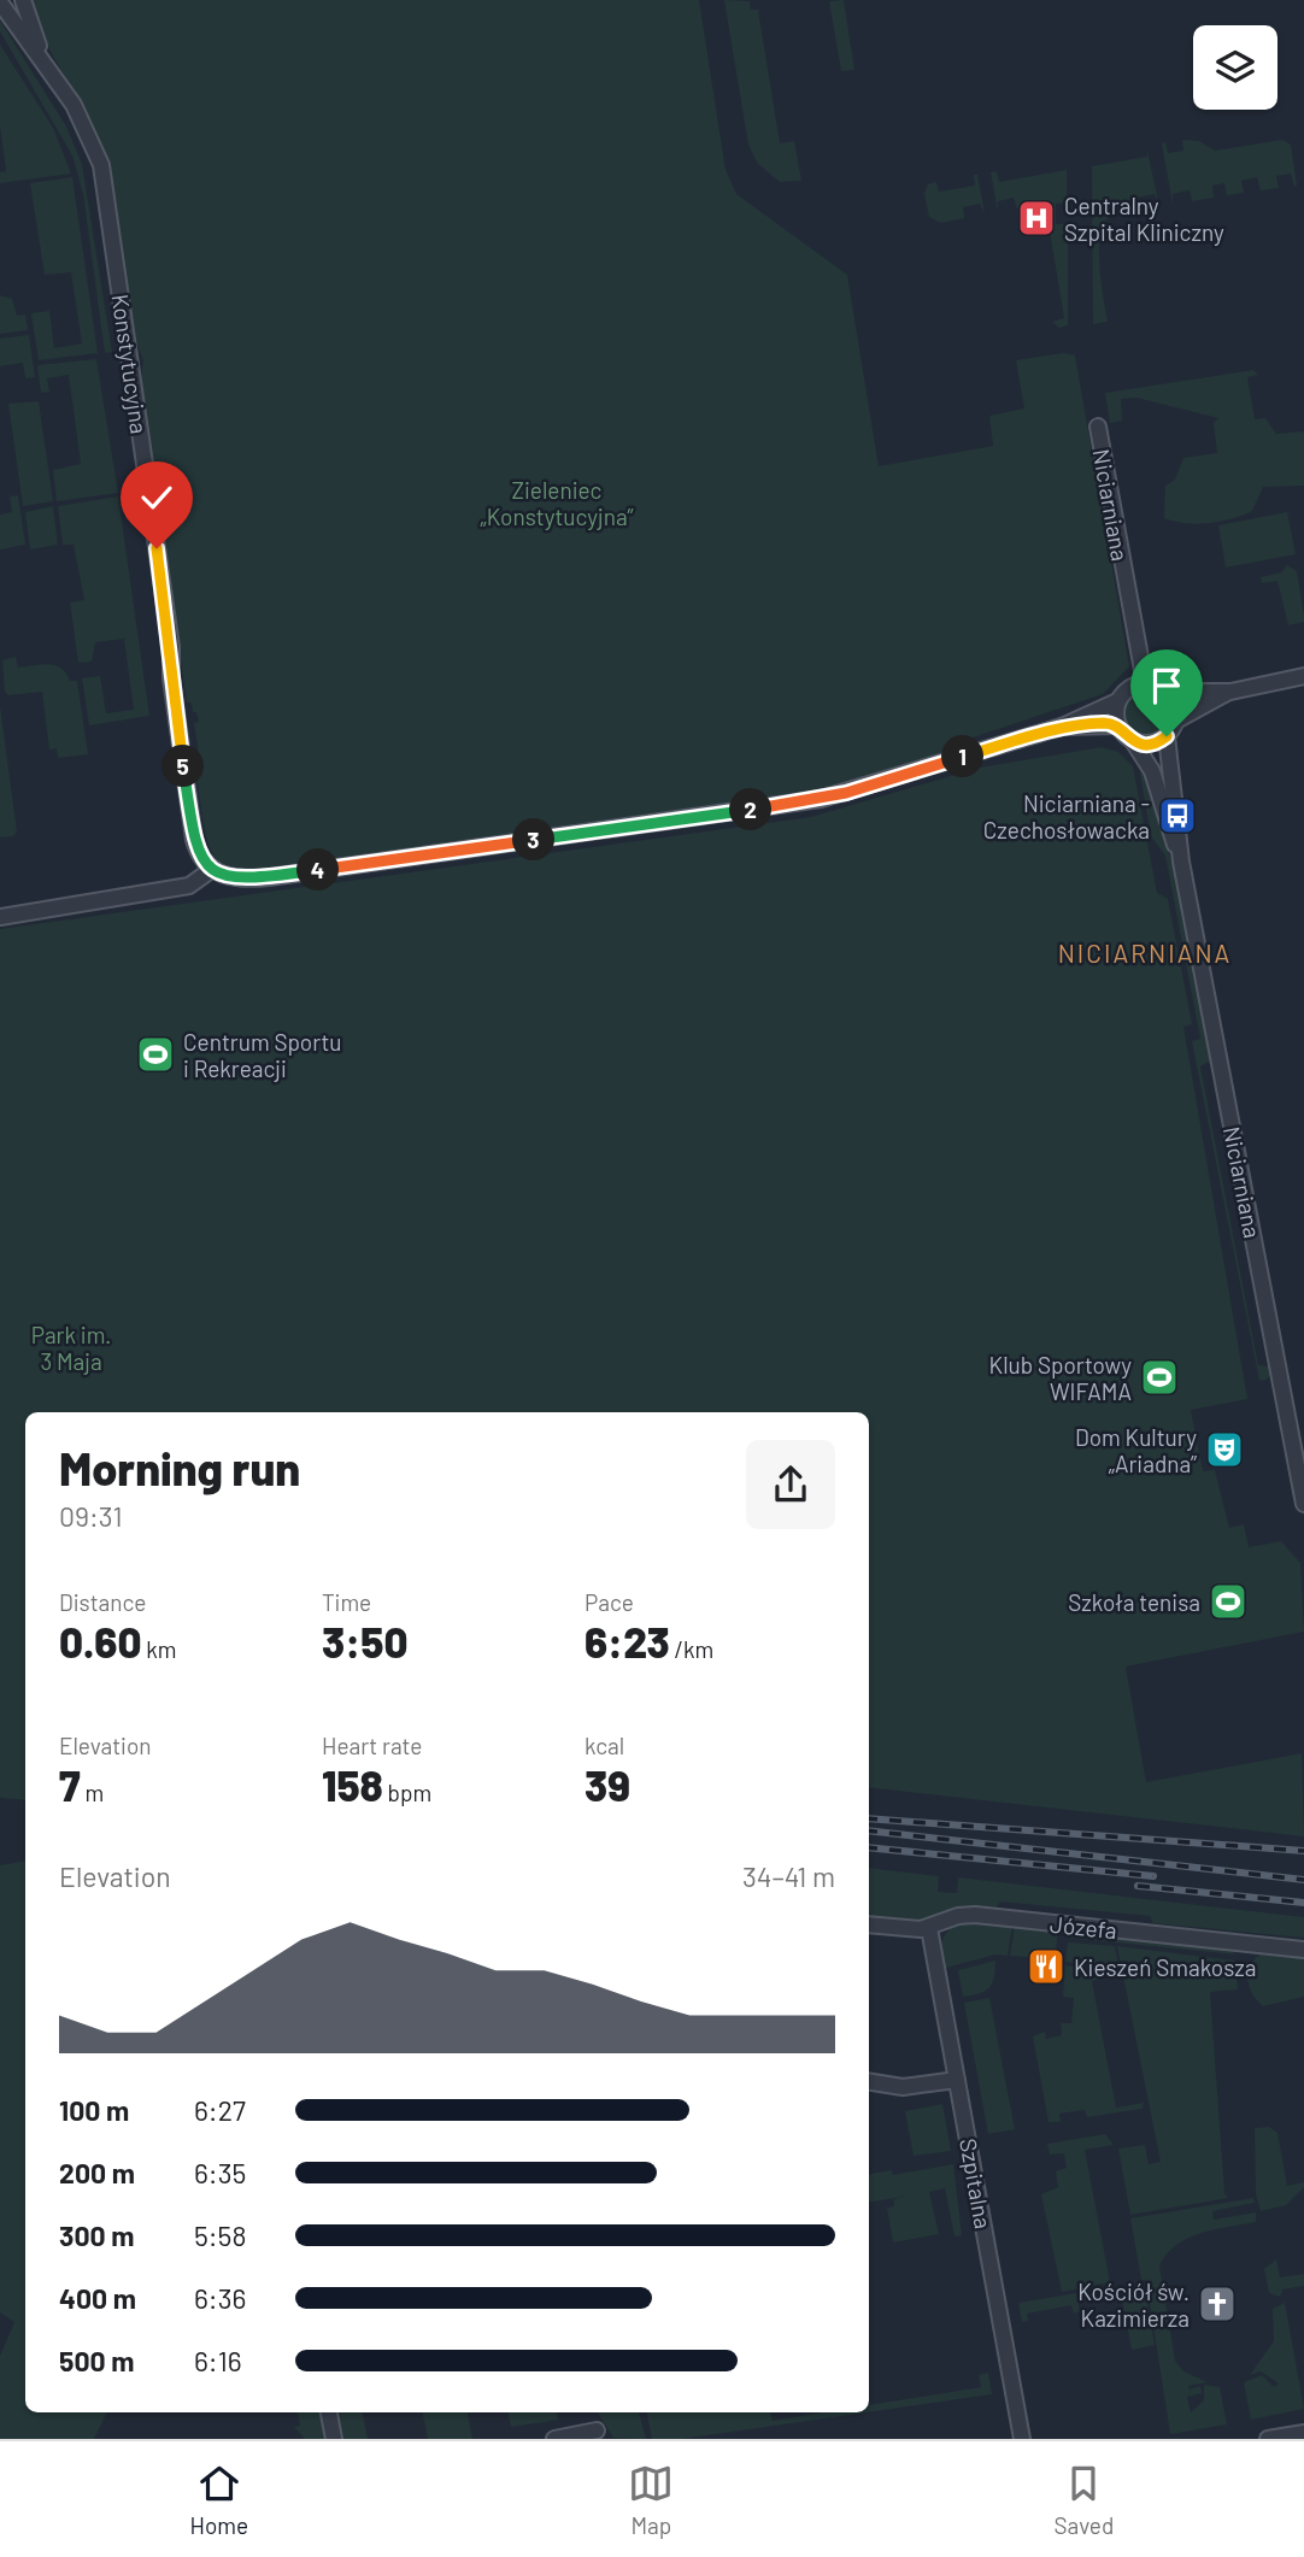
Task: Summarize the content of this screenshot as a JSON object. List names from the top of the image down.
{
  "streets": {
    "street": [
      "Konstytucyjna",
      "Niciarniana",
      "Józefa",
      "Szpitalna"
    ]
  },
  "crossings": [
    ["Józefa", "Szpitalna"]
  ],
  "districts": ["NICIARNIANA"],
  "parks": ["Zieleniec „Konstytucyjna”", "Park im. 3 Maja"],
  "places": {
    "hospital": ["Centralny Szpital Kliniczny"],
    "bus stop": ["Niciarniana - Czechosłowacka"],
    "sports": ["Centrum Sportu i Rekreacji", "Klub Sportowy WIFAMA", "Szkoła tenisa"],
    "theatre": ["Dom Kultury „Ariadna”"],
    "restaurant": ["Kieszeń Smakosza"],
    "church": ["Kościół św. Kazimierza"]
  },
  "page": {
    "pins": [
      "1",
      "5",
      "2",
      "3",
      "4"
    ],
    "heading": ["Morning run", "09:31"],
    "stats": [
      ["Distance", "0.60 km"],
      ["Time", "3:50"],
      ["Pace", "6:23 /km"],
      ["Elevation", "7 m"],
      ["Heart rate", "158 bpm"],
      ["kcal", "39"]
    ],
    "chart": ["Elevation", "34–41 m"],
    "list": [
      {
        "name": "100 m",
        "note": "6:27"
      },
      {
        "name": "200 m",
        "note": "6:35"
      },
      {
        "name": "300 m",
        "note": "5:58"
      },
      {
        "name": "400 m",
        "note": "6:36"
      },
      {
        "name": "500 m",
        "note": "6:16"
      }
    ],
    "tabs": ["Home", "Map", "Saved"]
  }
}
